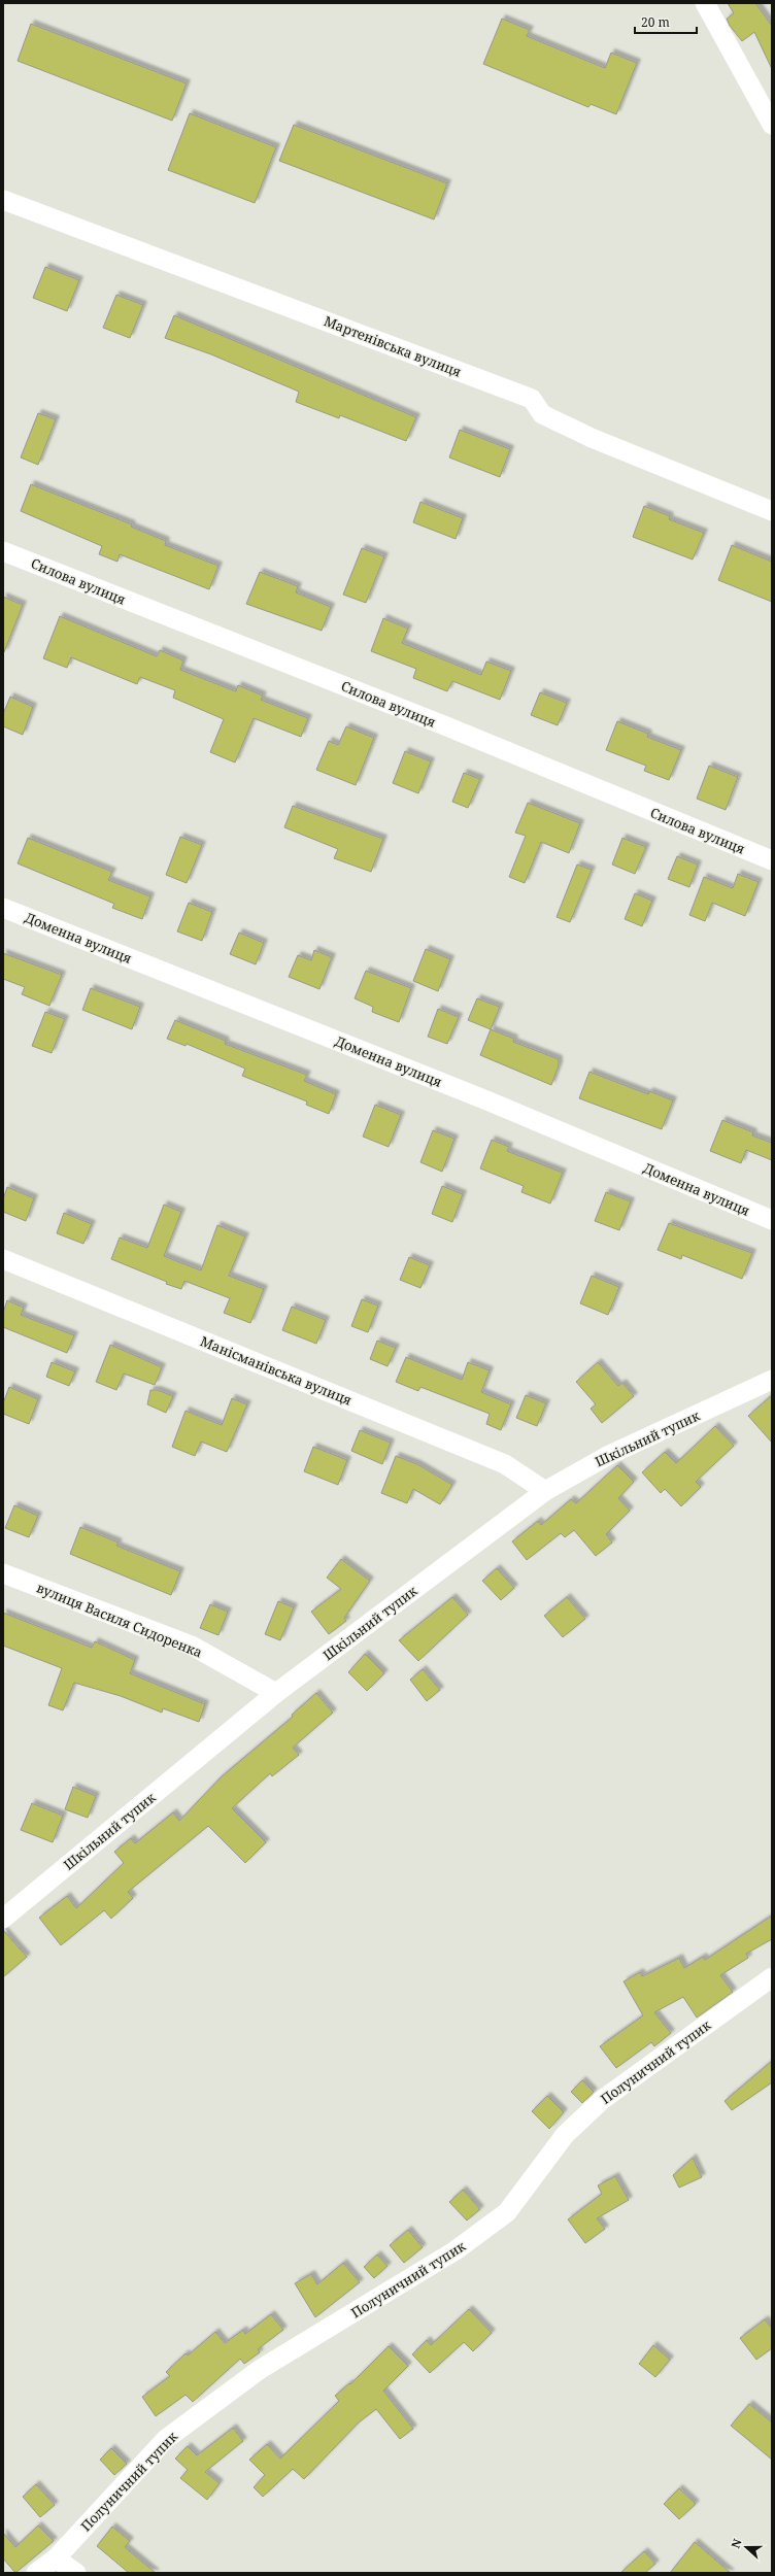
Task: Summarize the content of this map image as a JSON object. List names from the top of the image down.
{
  "streets": {
    "street": [
      "Мартенівська вулиця",
      "Силова вулиця",
      "Доменна вулиця",
      "Манісманівська вулиця",
      "Шкільний тупик",
      "вулиця Василя Сидоренка",
      "Полуничний тупик"
    ]
  },
  "crossings": [
    ["Манісманівська вулиця", "Шкільний тупик"],
    ["Шкільний тупик", "вулиця Василя Сидоренка"]
  ],
  "scale_bar": "20 m",
  "north": "left"
}
